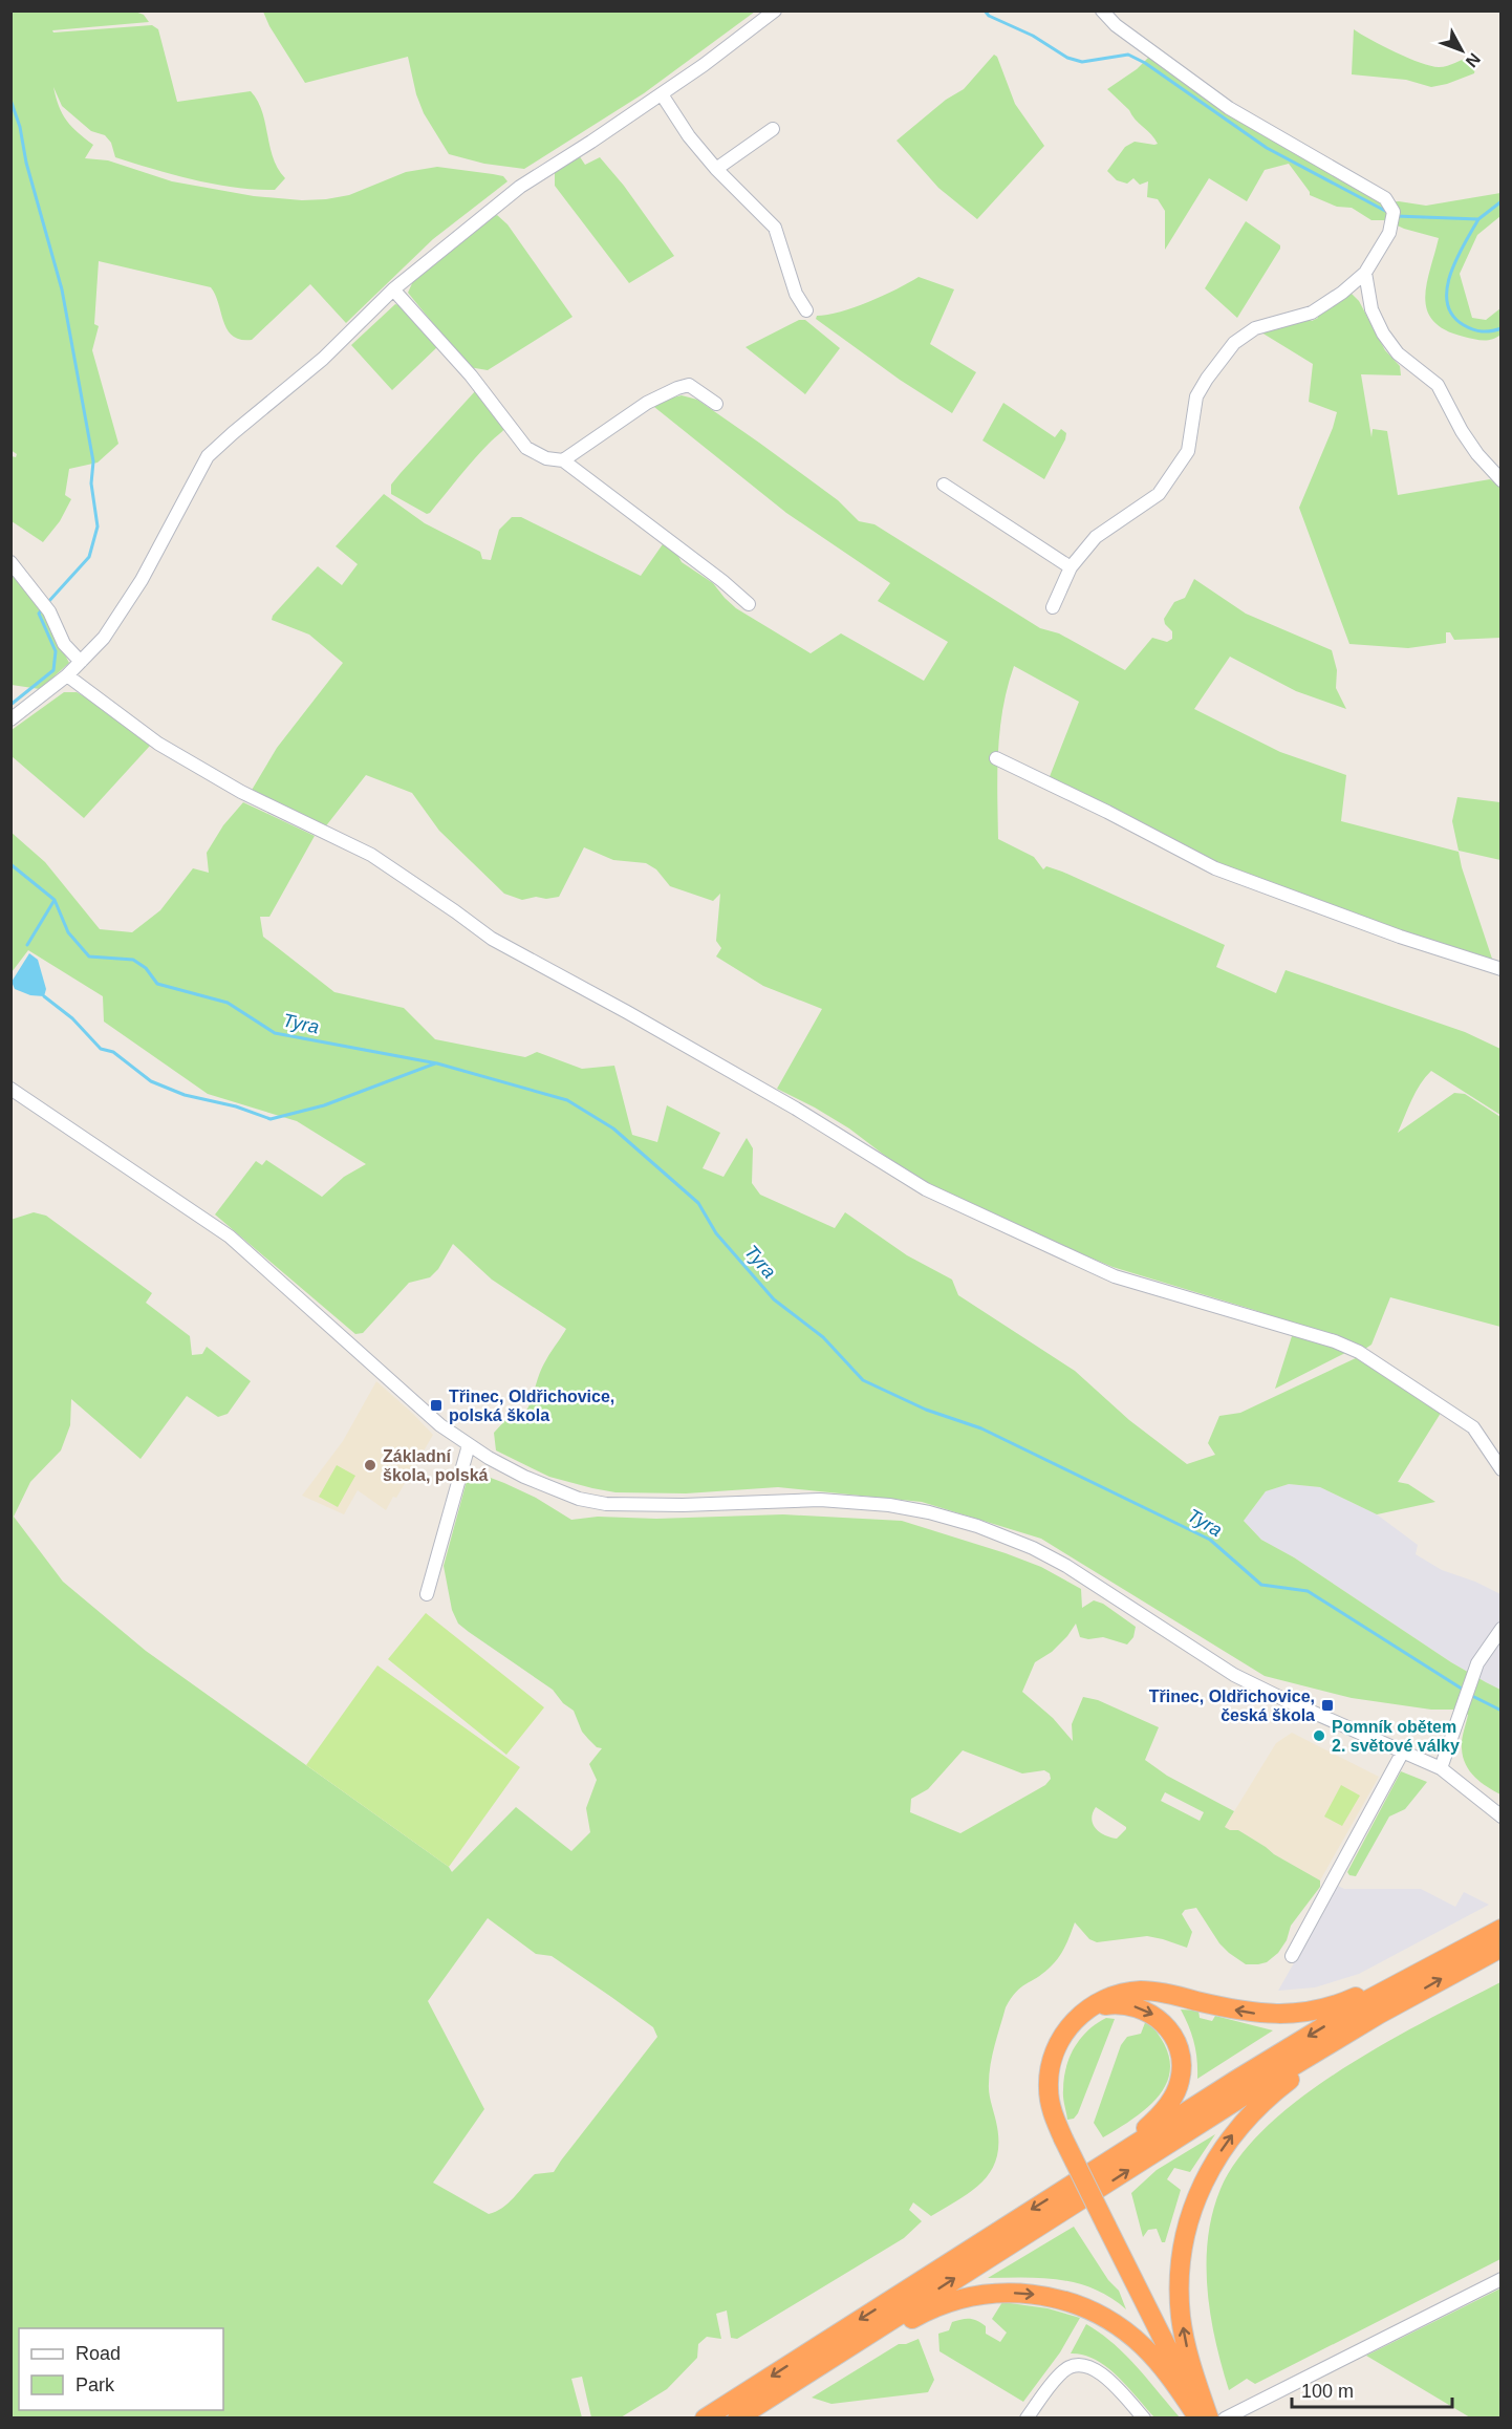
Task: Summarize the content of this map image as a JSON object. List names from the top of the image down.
{
  "water": ["Tyra"],
  "places": {
    "transit": ["Třinec, Oldřichovice, polská škola", "Třinec, Oldřichovice, česká škola"],
    "other": ["Základní škola, polská", "Pomník obětem 2. světové války"]
  },
  "legend": ["Road", "Park"],
  "scale_bar": "100 m",
  "north": "bottom right"
}
